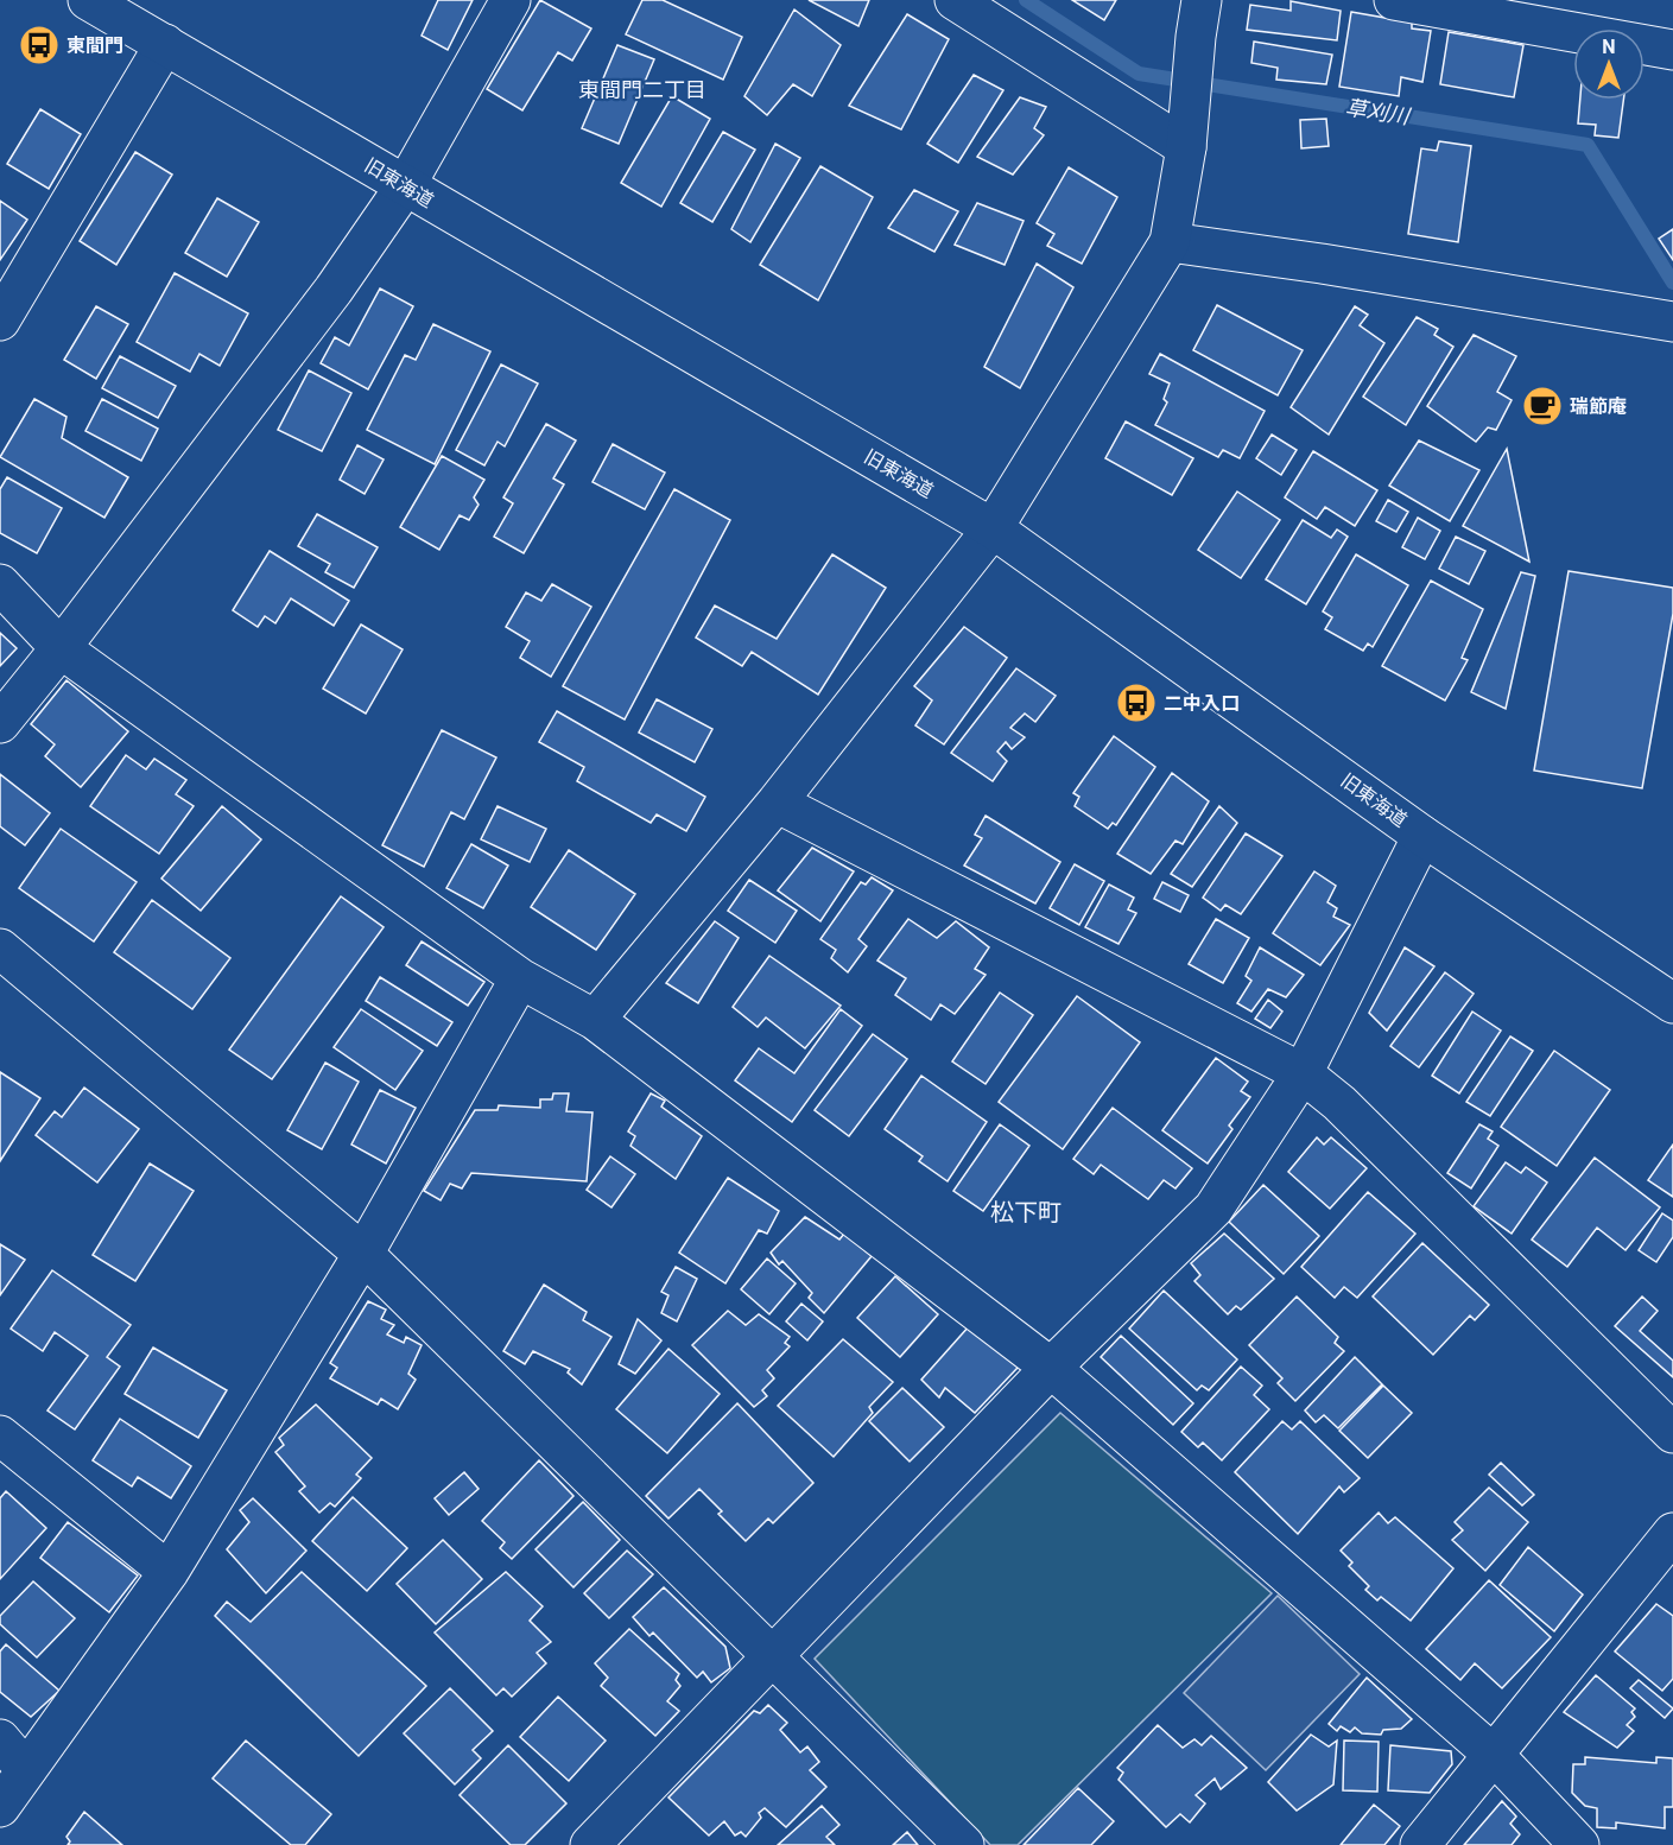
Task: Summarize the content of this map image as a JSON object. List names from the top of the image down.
{
  "streets": {
    "street": ["旧東海道"]
  },
  "districts": ["東間門二丁目", "松下町"],
  "water": ["草刈川"],
  "places": {
    "bus stop": ["東間門", "二中入口"],
    "cafe": ["瑞節庵"]
  },
  "north": "top"
}
